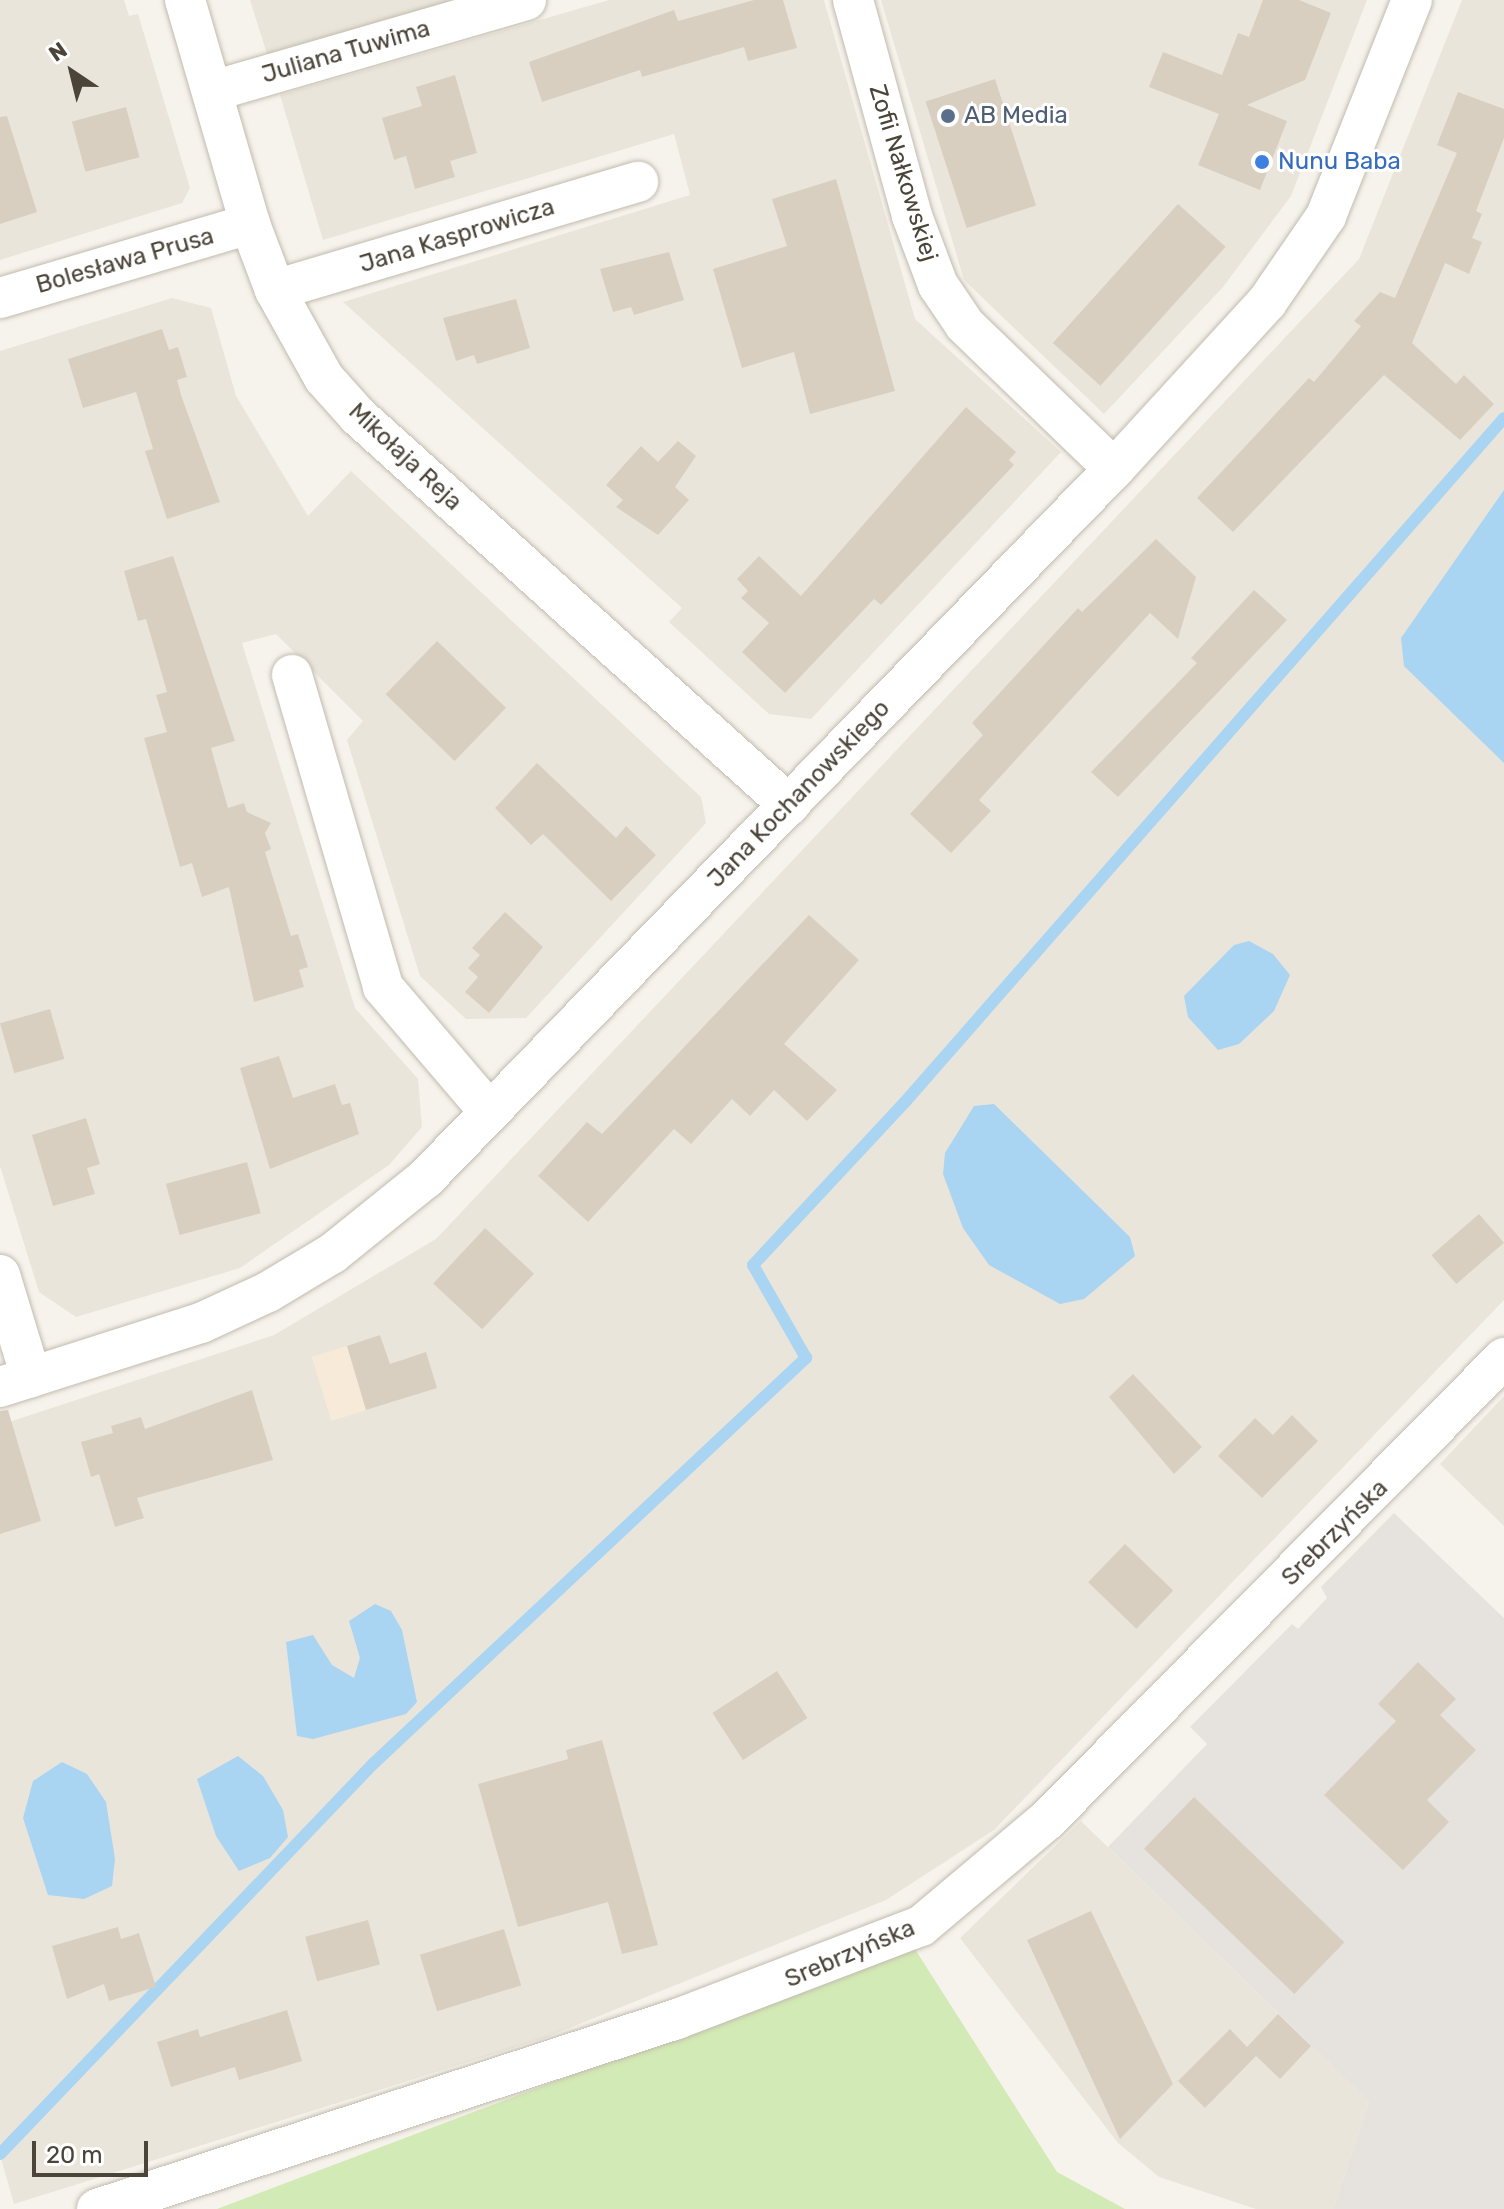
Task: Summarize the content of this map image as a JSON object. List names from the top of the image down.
{
  "streets": {
    "street": [
      "Juliana Tuwima",
      "Zofii Nałkowskiej",
      "Jana Kasprowicza",
      "Bolesława Prusa",
      "Mikołaja Reja",
      "Jana Kochanowskiego",
      "Srebrzyńska"
    ]
  },
  "crossings": [
    ["Juliana Tuwima", "Mikołaja Reja"],
    ["Zofii Nałkowskiej", "Jana Kochanowskiego"],
    ["Jana Kasprowicza", "Mikołaja Reja"],
    ["Bolesława Prusa", "Mikołaja Reja"],
    ["Mikołaja Reja", "Jana Kochanowskiego"]
  ],
  "places": ["AB Media", "Nunu Baba"],
  "scale_bar": "20 m",
  "north": "top left"
}
